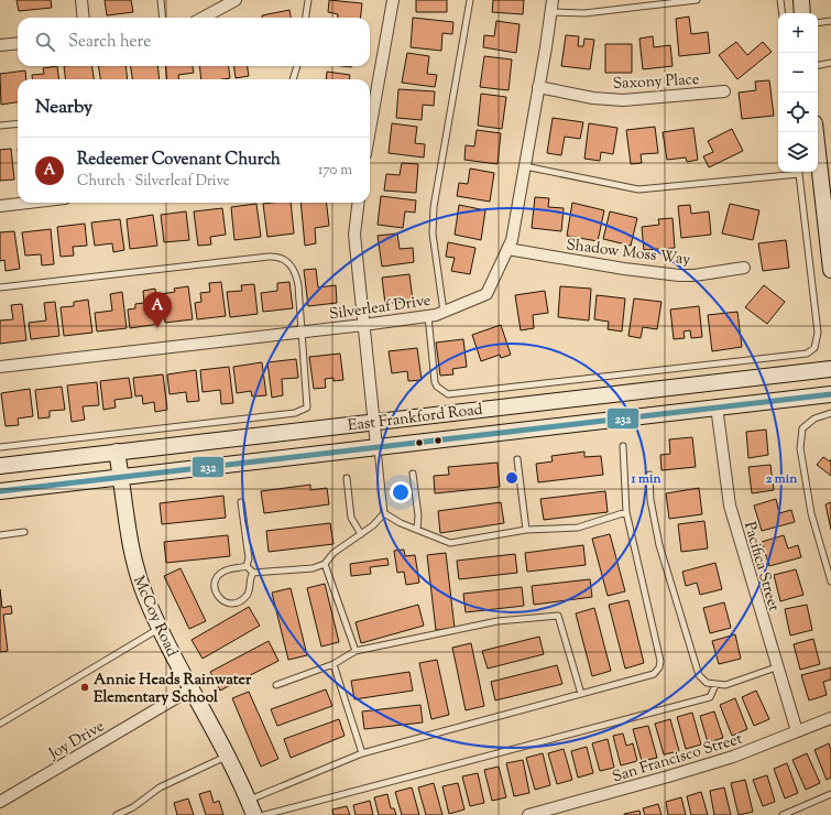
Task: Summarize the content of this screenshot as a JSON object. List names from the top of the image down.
{
  "streets": {
    "main road": ["East Frankford Road", "McCoy Road"],
    "street": [
      "Saxony Place",
      "Shadow Moss Way",
      "Silverleaf Drive",
      "Pacifica Street",
      "Joy Drive",
      "San Francisco Street"
    ]
  },
  "crossings": [
    ["Saxony Place", "Silverleaf Drive"],
    ["Shadow Moss Way", "Silverleaf Drive"],
    ["East Frankford Road", "Pacifica Street"],
    ["East Frankford Road", "McCoy Road"],
    ["Pacifica Street", "San Francisco Street"],
    ["McCoy Road", "Joy Drive"]
  ],
  "places": ["Annie Heads Rainwater Elementary School"],
  "lines": ["transit line 232"],
  "page": {
    "map_buttons": ["+", "−"],
    "search": "Search here",
    "heading": "Nearby",
    "list": [
      {
        "mark": "A",
        "name": "Redeemer Covenant Church",
        "note": "Church · Silverleaf Drive",
        "value": "170 m"
      }
    ],
    "pins": "A"
  },
  "rings": ["1 min", "2 min"]
}
